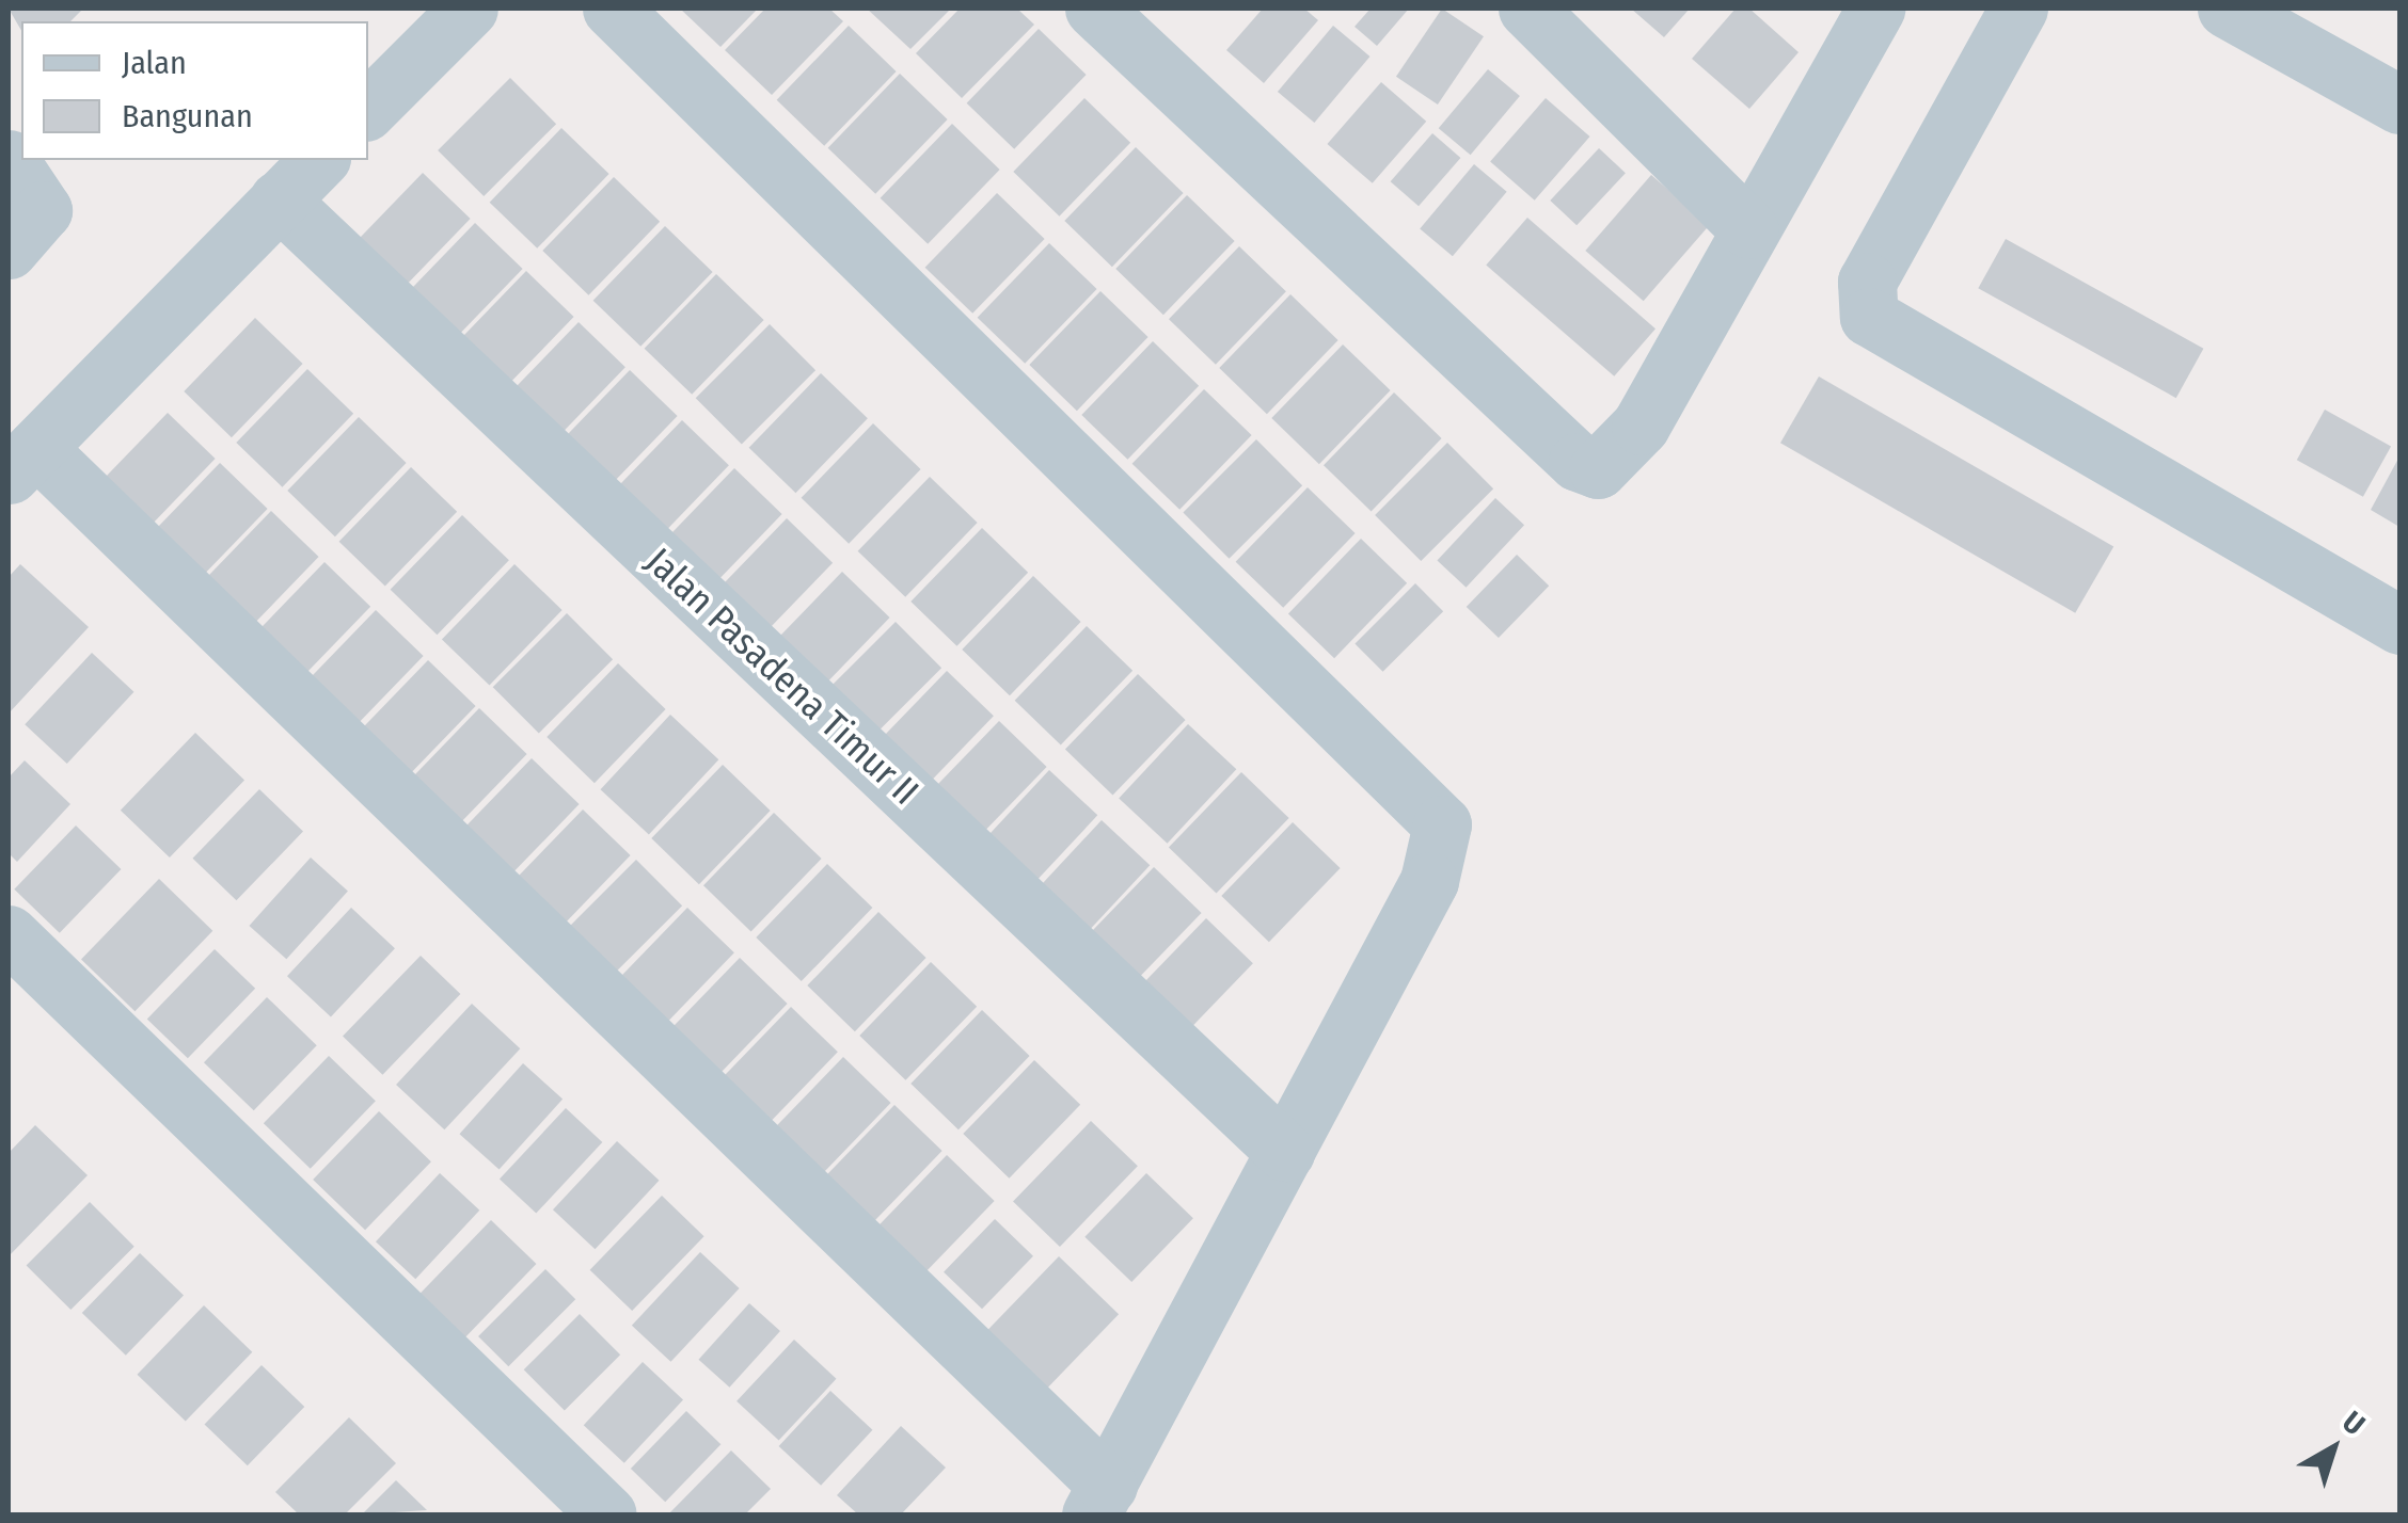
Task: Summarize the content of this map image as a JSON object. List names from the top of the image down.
{
  "streets": {
    "street": ["Jalan Pasadena Timur II"]
  },
  "legend": ["Jalan", "Bangunan"],
  "north": "top right"
}
